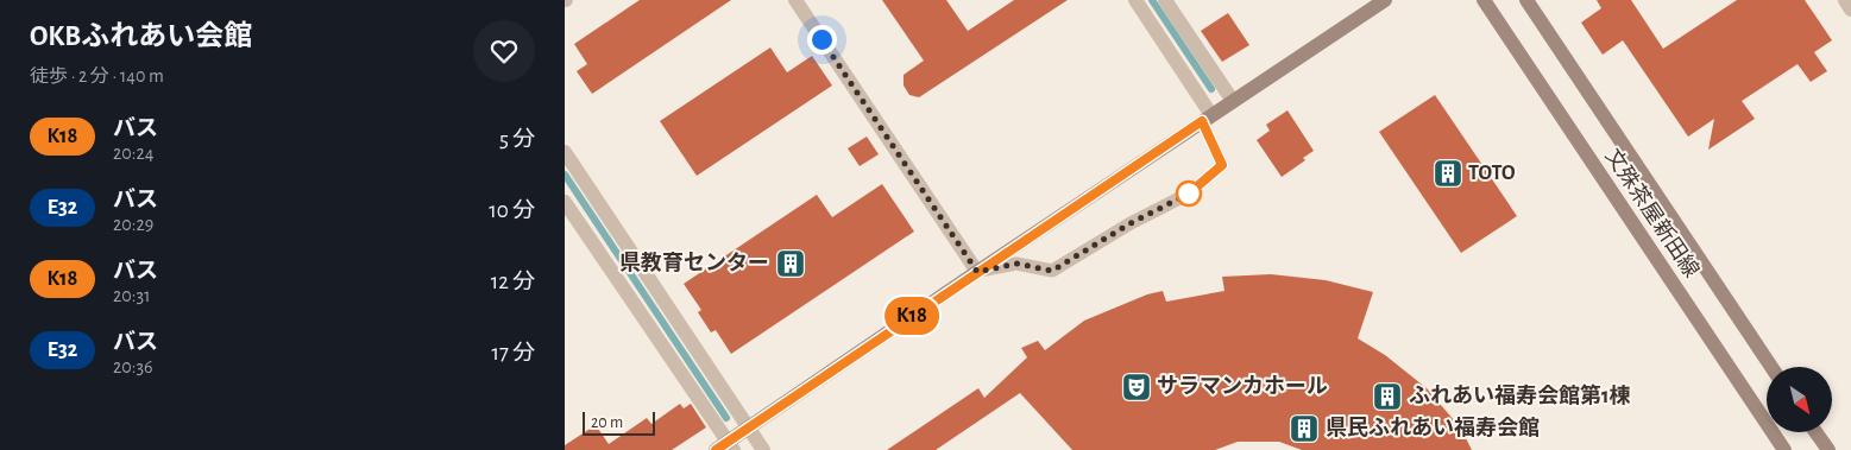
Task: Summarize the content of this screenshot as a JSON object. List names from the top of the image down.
{
  "streets": {
    "main road": ["文殊茶屋新田線"]
  },
  "places": {
    "building": [
      "TOTO",
      "県教育センター",
      "ふれあい福寿会館第1棟",
      "県民ふれあい福寿会館"
    ],
    "theatre": ["サラマンカホール"]
  },
  "lines": ["bus line K18"],
  "scale_bar": "20 m",
  "north": "bottom right",
  "page": {
    "heading": ["OKBふれあい会館", "徒歩 · 2 分 · 140 m"],
    "on_map": "K18",
    "list": [
      {
        "mark": "K18",
        "name": "バス",
        "note": "20:24",
        "value": "5 分"
      },
      {
        "mark": "E32",
        "name": "バス",
        "note": "20:29",
        "value": "10 分"
      },
      {
        "mark": "K18",
        "name": "バス",
        "note": "20:31",
        "value": "12 分"
      },
      {
        "mark": "E32",
        "name": "バス",
        "note": "20:36",
        "value": "17 分"
      }
    ],
    "scale": "20 m"
  }
}
